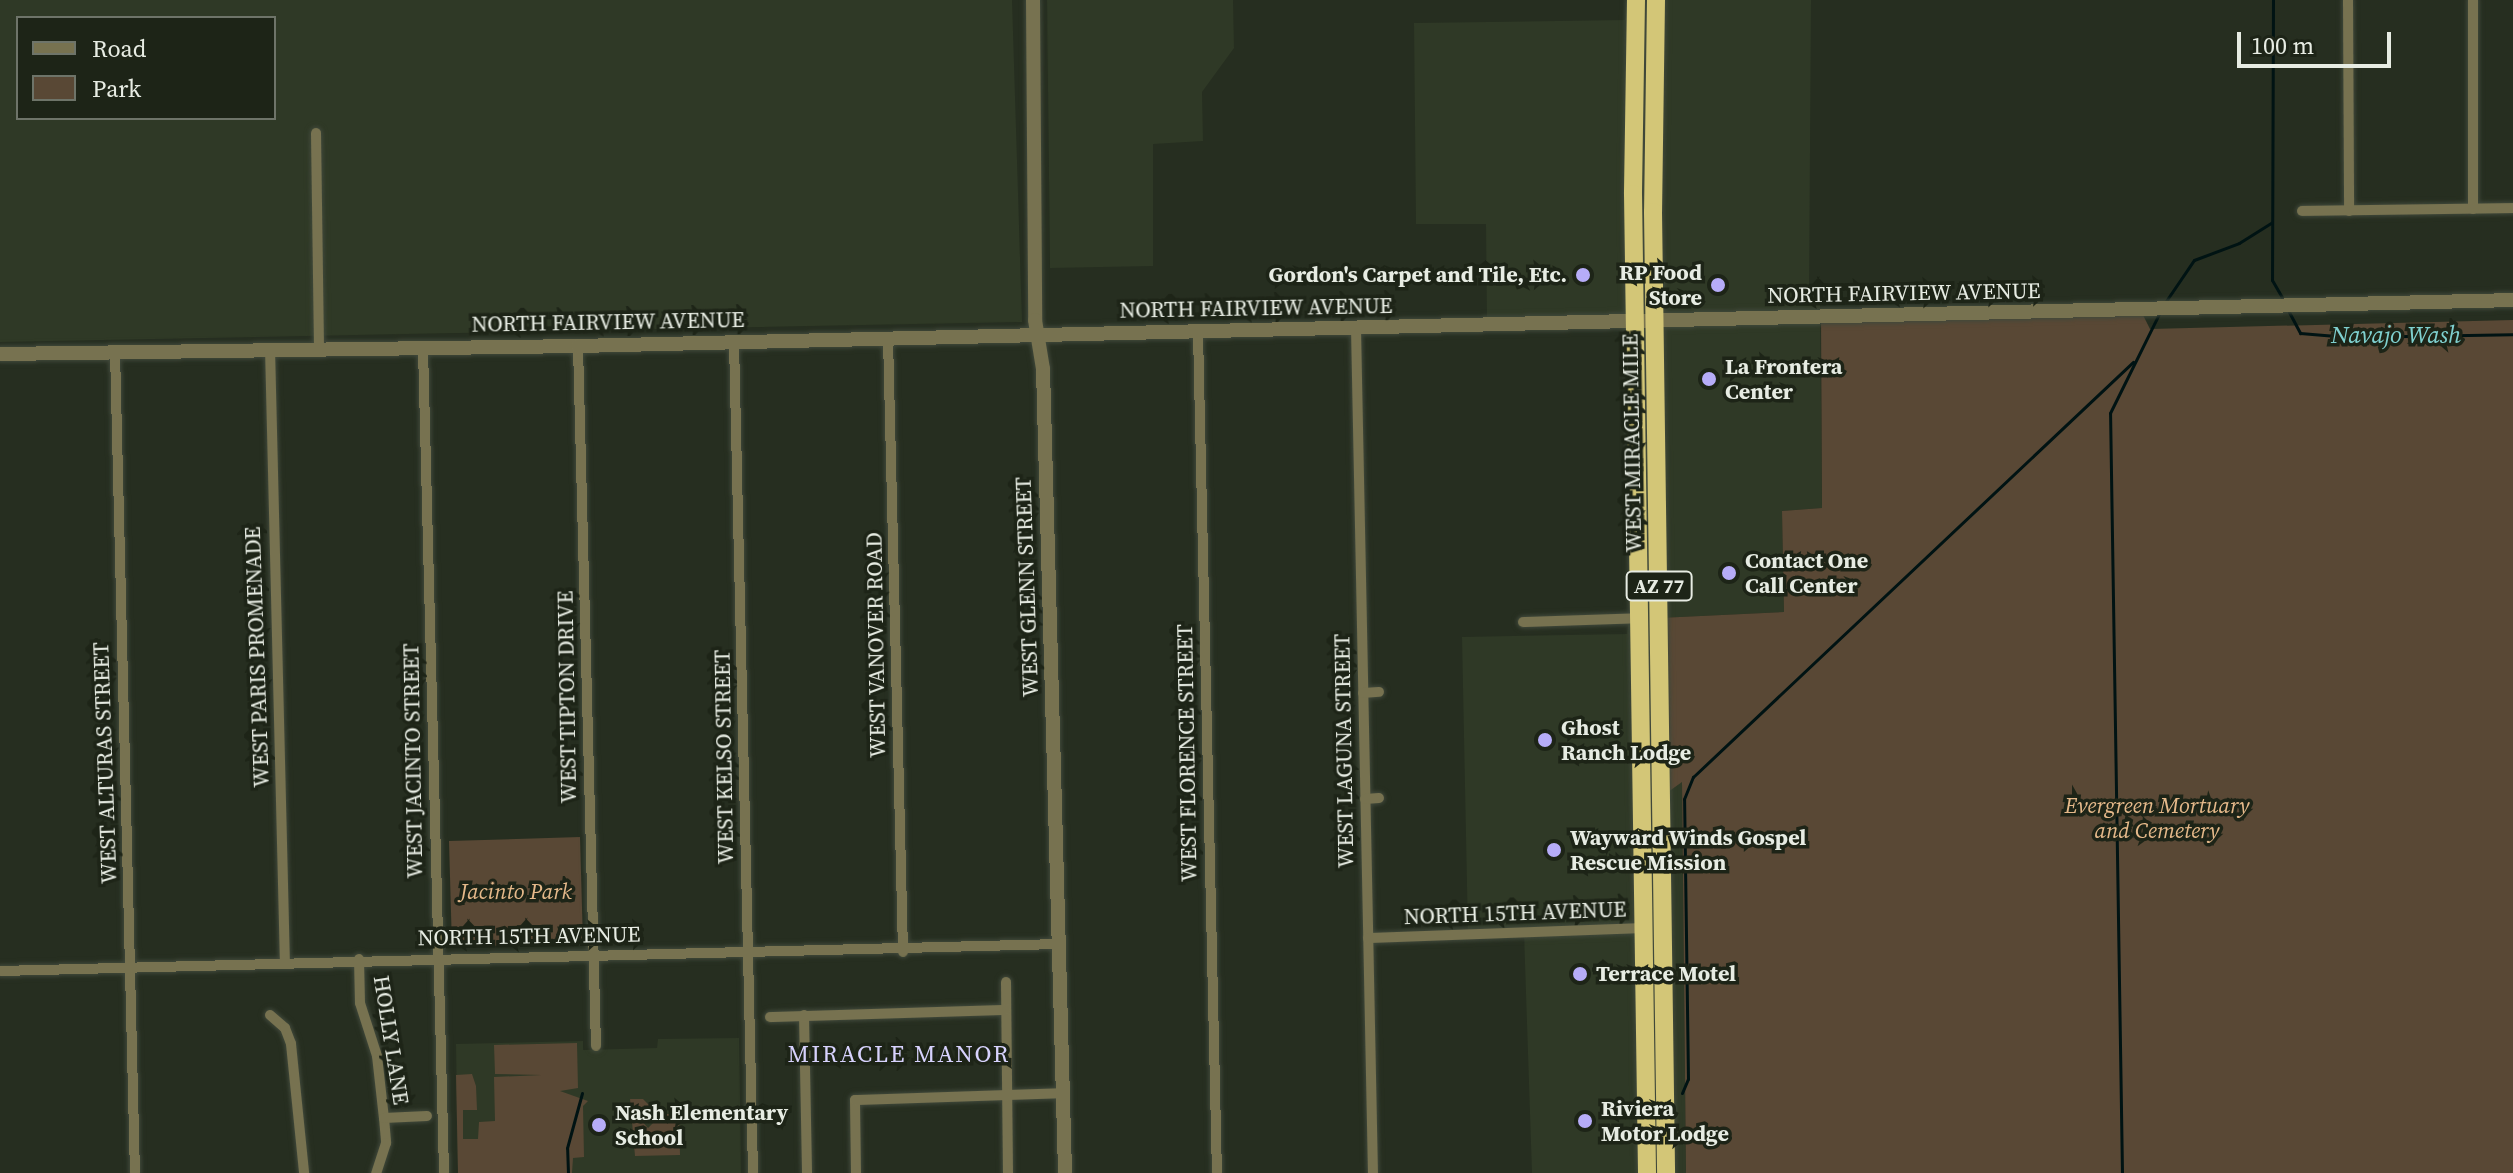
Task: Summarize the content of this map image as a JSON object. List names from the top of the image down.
{
  "streets": {
    "highway": ["WEST MIRACLE MILE", "AZ 77"],
    "street": [
      "NORTH FAIRVIEW AVENUE",
      "WEST GLENN STREET",
      "WEST VANOVER ROAD",
      "WEST PARIS PROMENADE",
      "WEST TIPTON DRIVE",
      "WEST LAGUNA STREET",
      "WEST FLORENCE STREET",
      "WEST KELSO STREET",
      "WEST JACINTO STREET",
      "WEST ALTURAS STREET",
      "NORTH 15TH AVENUE",
      "HOLLY LANE"
    ]
  },
  "crossings": [
    ["NORTH FAIRVIEW AVENUE", "WEST MIRACLE MILE"],
    ["NORTH FAIRVIEW AVENUE", "WEST GLENN STREET"],
    ["NORTH FAIRVIEW AVENUE", "WEST VANOVER ROAD"],
    ["NORTH FAIRVIEW AVENUE", "WEST PARIS PROMENADE"],
    ["NORTH FAIRVIEW AVENUE", "WEST TIPTON DRIVE"],
    ["NORTH FAIRVIEW AVENUE", "WEST LAGUNA STREET"],
    ["NORTH FAIRVIEW AVENUE", "WEST FLORENCE STREET"],
    ["NORTH FAIRVIEW AVENUE", "WEST KELSO STREET"],
    ["NORTH FAIRVIEW AVENUE", "WEST JACINTO STREET"],
    ["NORTH FAIRVIEW AVENUE", "WEST ALTURAS STREET"],
    ["WEST MIRACLE MILE", "NORTH 15TH AVENUE"],
    ["WEST GLENN STREET", "NORTH 15TH AVENUE"],
    ["WEST VANOVER ROAD", "NORTH 15TH AVENUE"],
    ["WEST PARIS PROMENADE", "NORTH 15TH AVENUE"],
    ["WEST TIPTON DRIVE", "NORTH 15TH AVENUE"],
    ["WEST LAGUNA STREET", "NORTH 15TH AVENUE"],
    ["WEST KELSO STREET", "NORTH 15TH AVENUE"],
    ["WEST JACINTO STREET", "NORTH 15TH AVENUE"],
    ["WEST ALTURAS STREET", "NORTH 15TH AVENUE"],
    ["NORTH 15TH AVENUE", "HOLLY LANE"]
  ],
  "districts": ["MIRACLE MANOR"],
  "water": ["Navajo Wash"],
  "parks": ["Evergreen Mortuary and Cemetery", "Jacinto Park"],
  "places": [
    "Gordon's Carpet and Tile, Etc.",
    "RP Food Store",
    "La Frontera Center",
    "Contact One Call Center",
    "Ghost Ranch Lodge",
    "Wayward Winds Gospel Rescue Mission",
    "Terrace Motel",
    "Riviera Motor Lodge",
    "Nash Elementary School"
  ],
  "legend": ["Road", "Park"],
  "scale_bar": "100 m"
}
